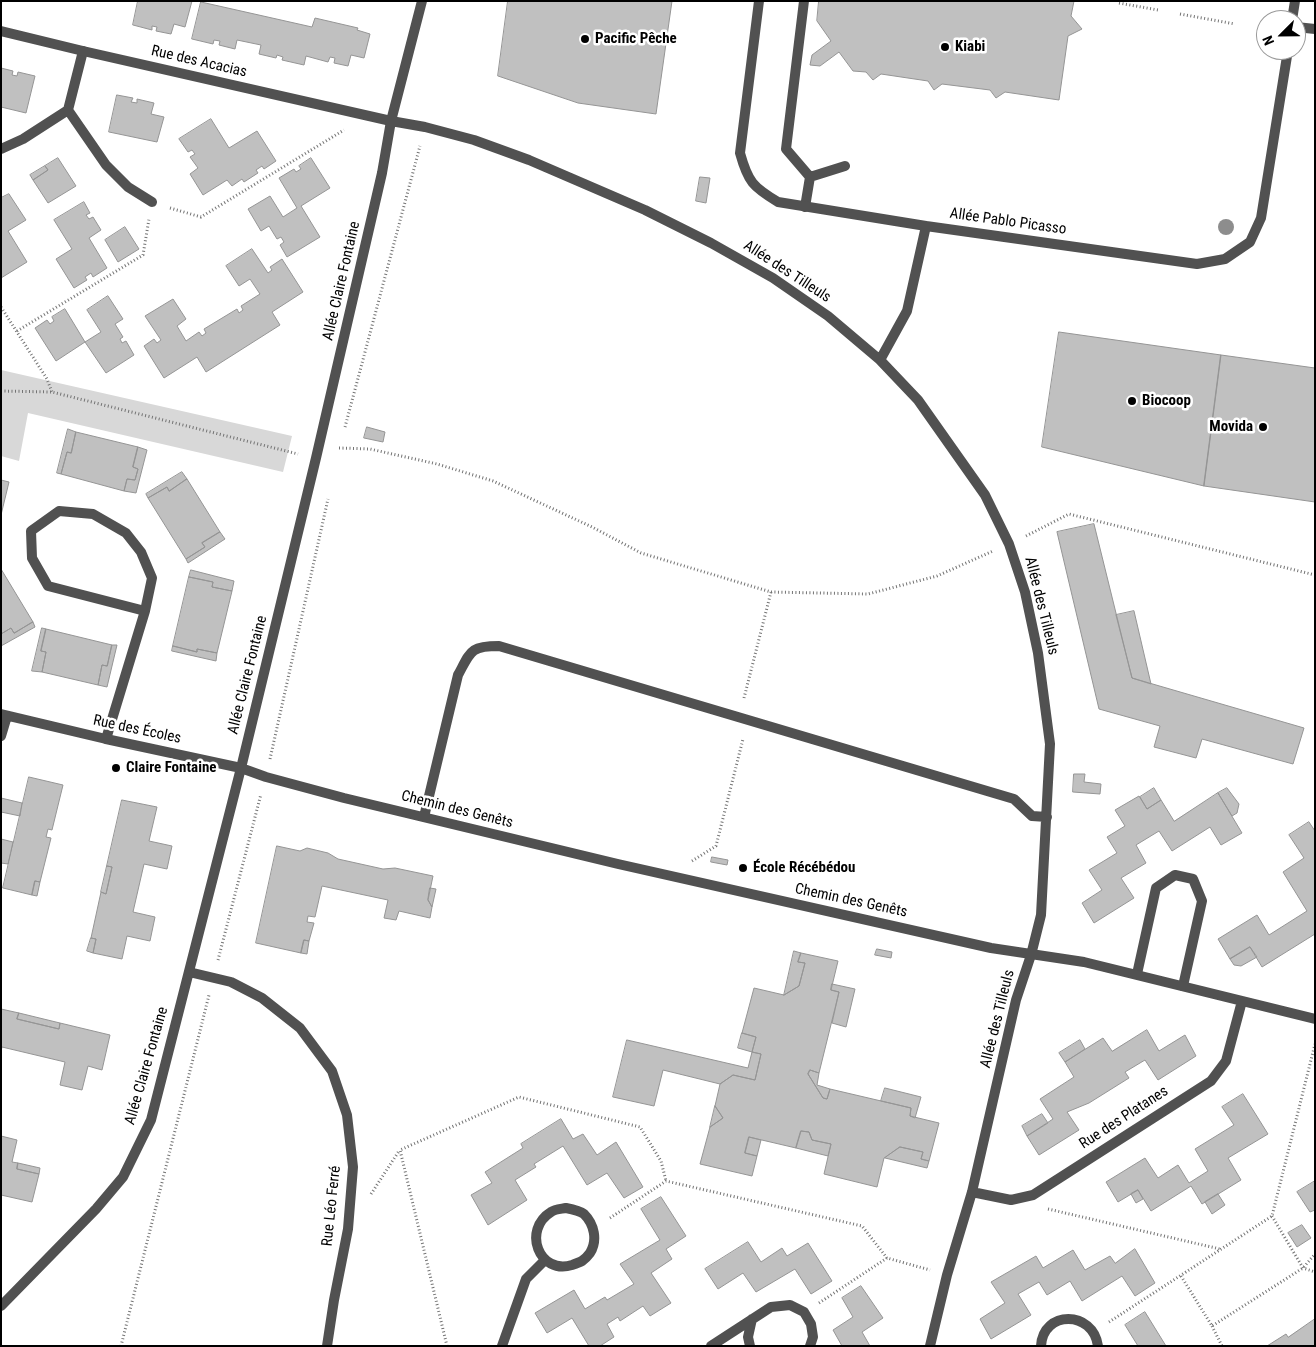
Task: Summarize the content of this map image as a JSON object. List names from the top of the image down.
{
  "streets": {
    "street": [
      "Rue des Acacias",
      "Allée Pablo Picasso",
      "Allée des Tilleuls",
      "Allée Claire Fontaine",
      "Rue des Écoles",
      "Chemin des Genêts",
      "Rue des Platanes",
      "Rue Léo Ferré"
    ]
  },
  "crossings": [
    ["Rue des Acacias", "Allée des Tilleuls"],
    ["Rue des Acacias", "Allée Claire Fontaine"],
    ["Allée des Tilleuls", "Allée Claire Fontaine"],
    ["Allée des Tilleuls", "Chemin des Genêts"],
    ["Allée des Tilleuls", "Rue des Platanes"],
    ["Allée Claire Fontaine", "Rue des Écoles"],
    ["Allée Claire Fontaine", "Rue Léo Ferré"],
    ["Rue des Écoles", "Chemin des Genêts"],
    ["Chemin des Genêts", "Rue des Platanes"]
  ],
  "places": [
    "Pacific Pêche",
    "Kiabi",
    "Biocoop",
    "Movida",
    "Claire Fontaine",
    "École Récébédou"
  ],
  "north": "bottom left"
}
